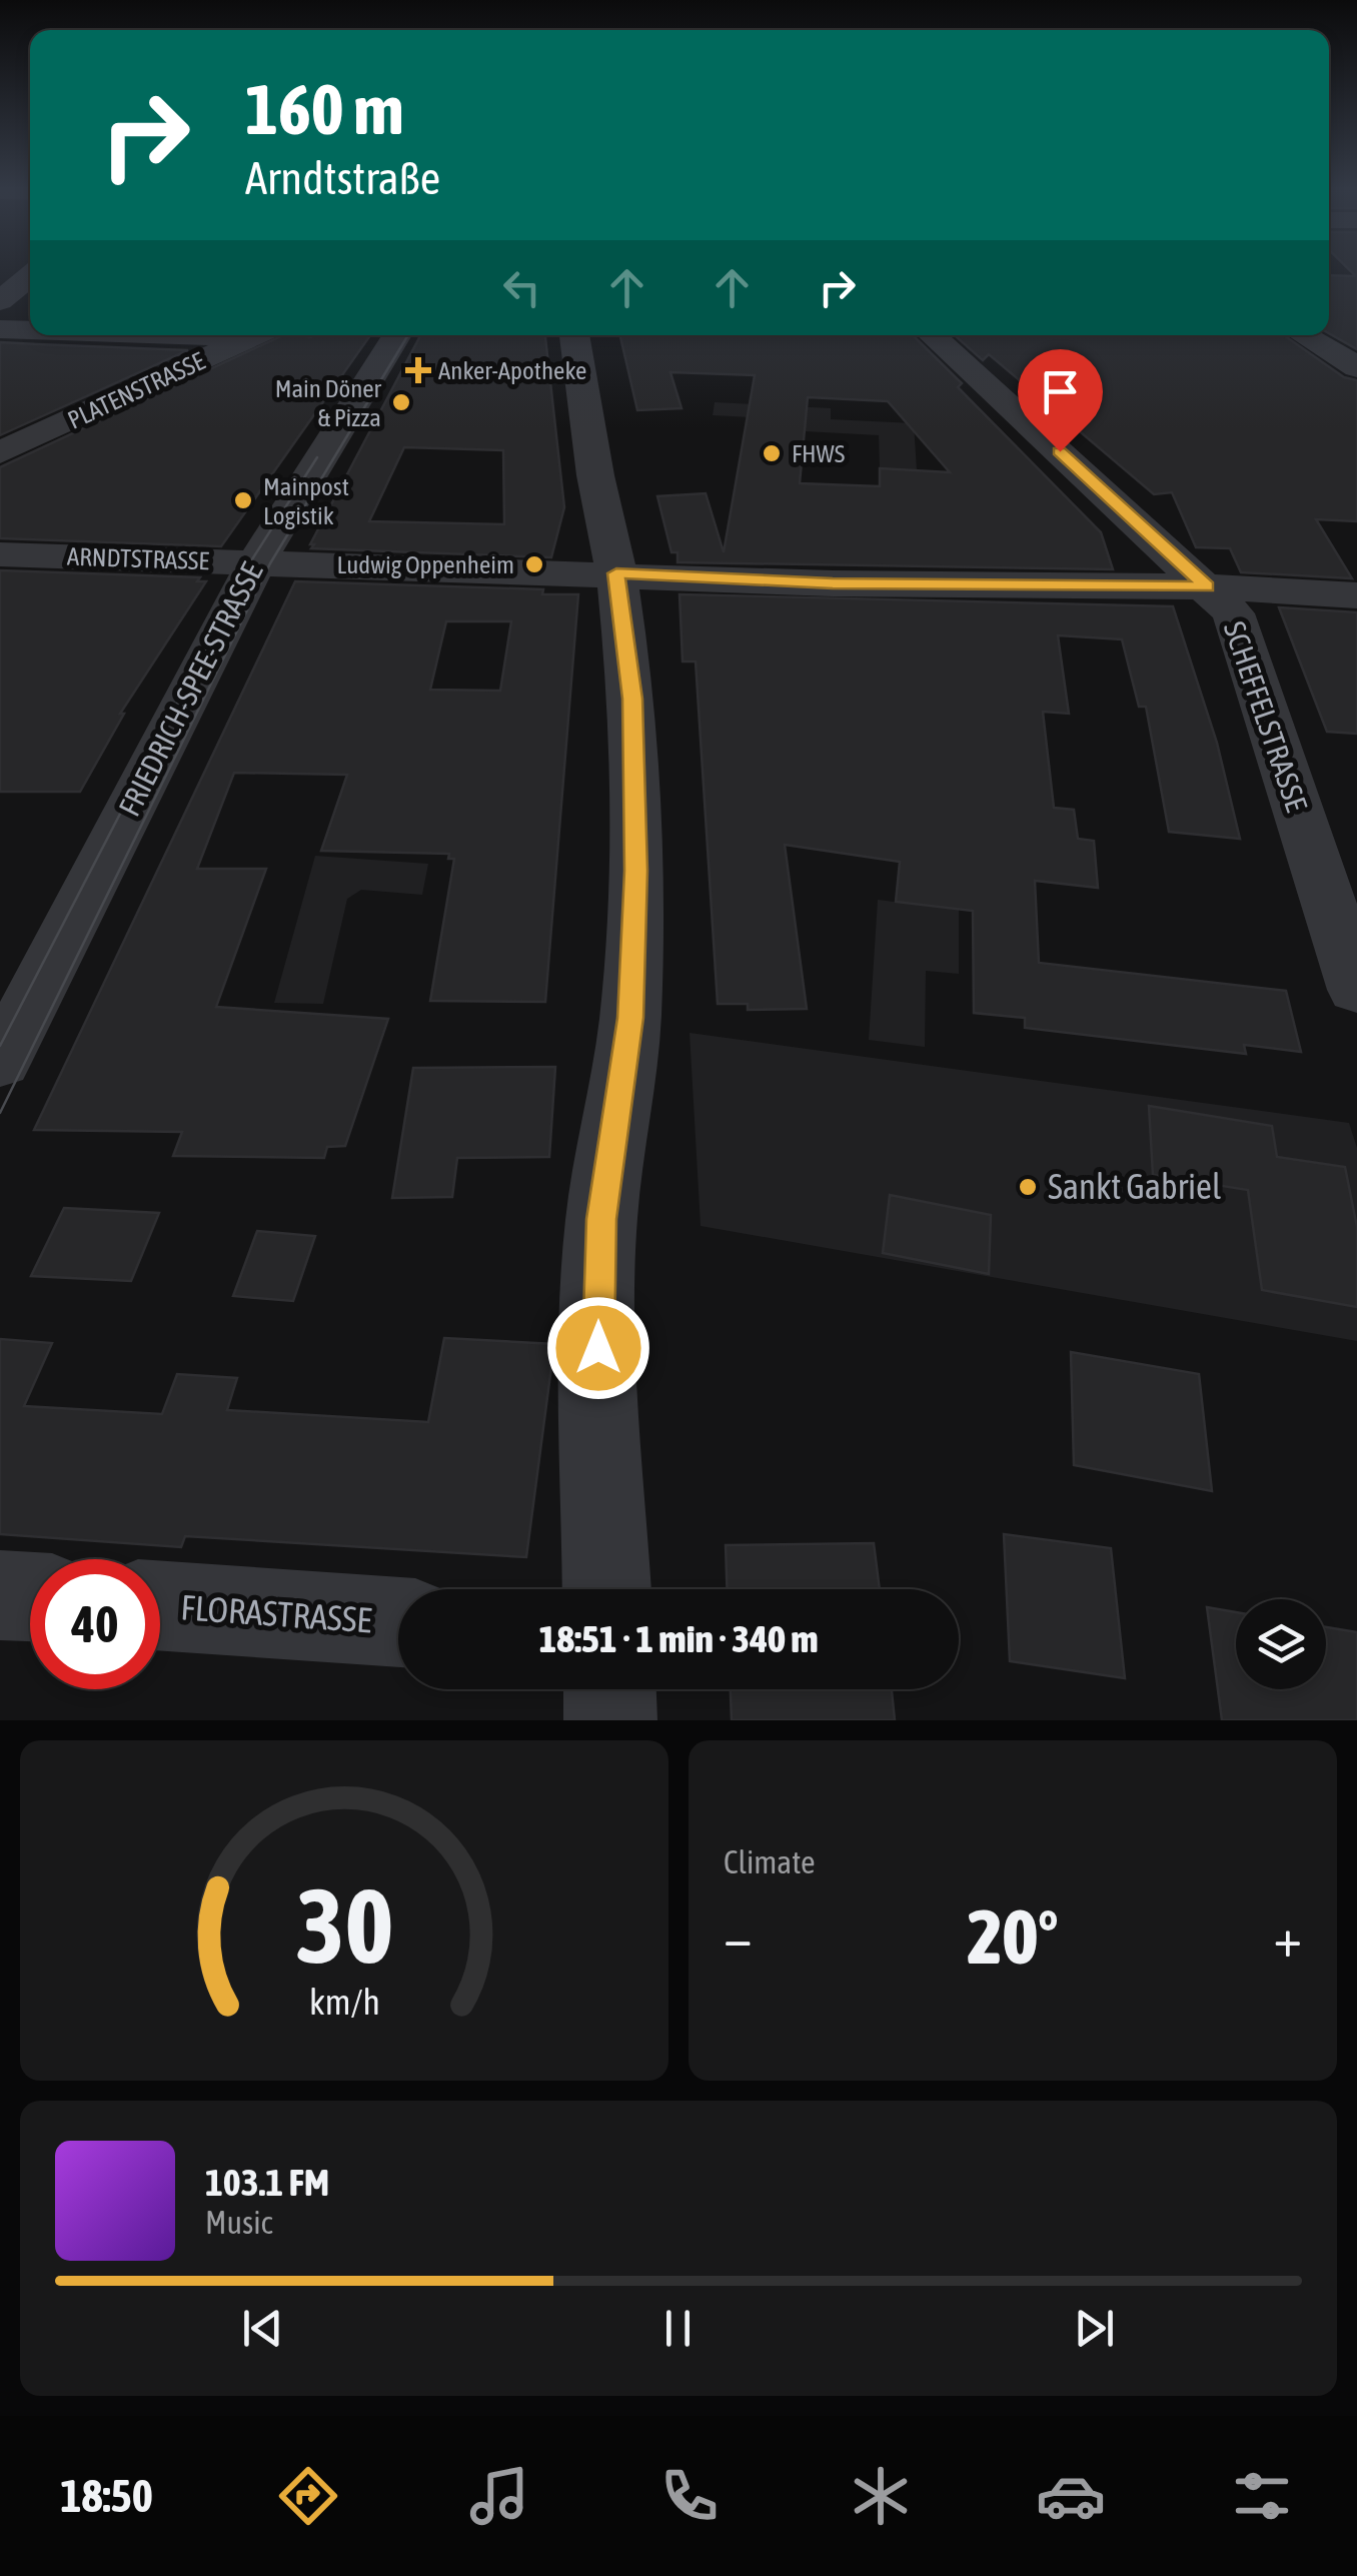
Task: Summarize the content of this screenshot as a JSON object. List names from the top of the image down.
{
  "streets": {
    "street": [
      "PLATENSTRASSE",
      "ARNDTSTRASSE",
      "FRIEDRICH-SPEE-STRASSE",
      "SCHEFFELSTRASSE",
      "FLORASTRASSE"
    ]
  },
  "crossings": [
    ["ARNDTSTRASSE", "FRIEDRICH-SPEE-STRASSE"],
    ["ARNDTSTRASSE", "SCHEFFELSTRASSE"]
  ],
  "places": {
    "health": ["Anker-Apotheke"],
    "other": [
      "Main Döner & Pizza",
      "FHWS",
      "Mainpost Logistik",
      "Ludwig Oppenheim",
      "Sankt Gabriel"
    ]
  },
  "page": {
    "turn": ["160 m", "Arndtstraße"],
    "limit": "40",
    "trip": "18:51 · 1 min · 340 m",
    "tile": "Climate",
    "heat": ["−", "20°", "+"],
    "song": ["103.1 FM", "Music"],
    "tabs": "18:50",
    "gauge": ["30", "km/h"]
  }
}
